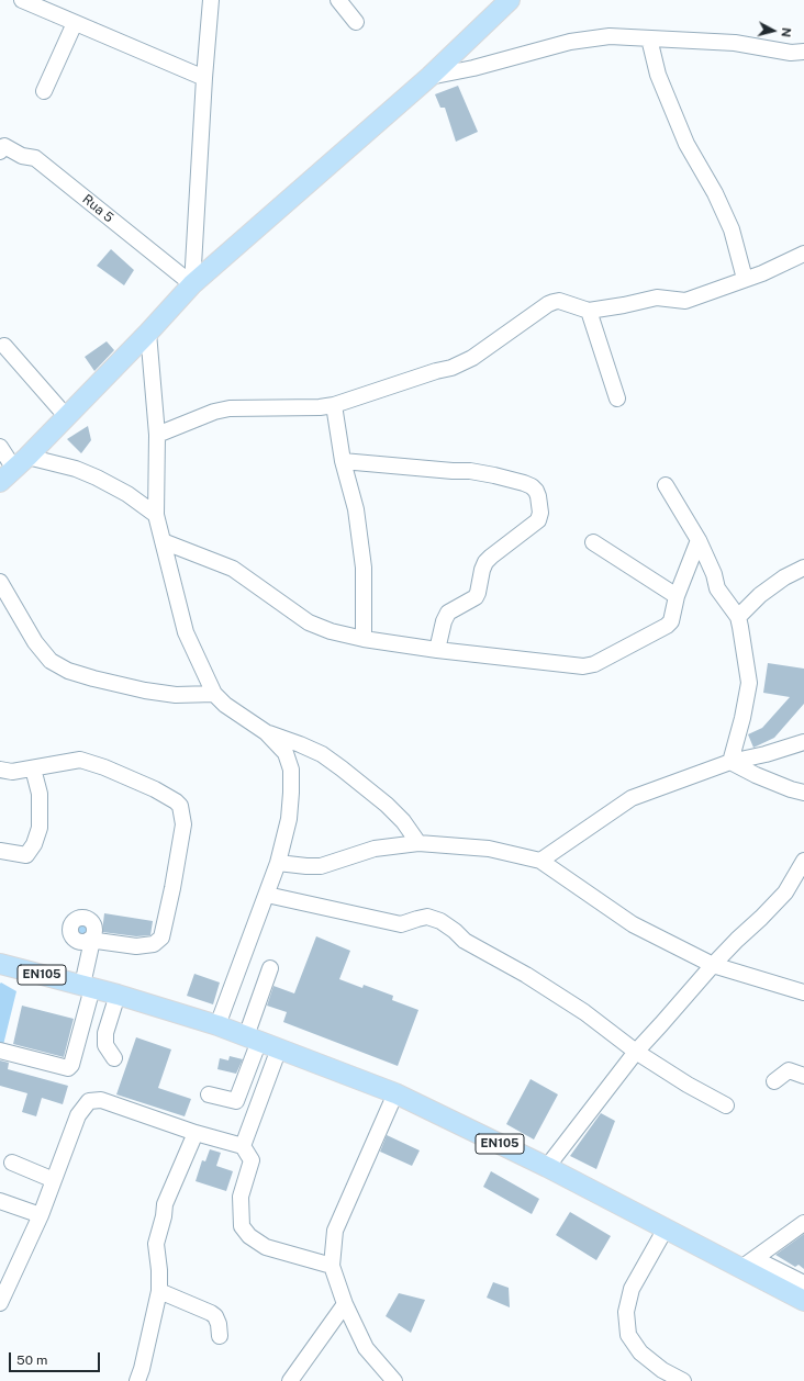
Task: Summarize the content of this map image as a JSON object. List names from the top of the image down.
{
  "streets": {
    "main road": ["EN105"],
    "street": ["Rua 5"]
  },
  "scale_bar": "50 m",
  "north": "right"
}
